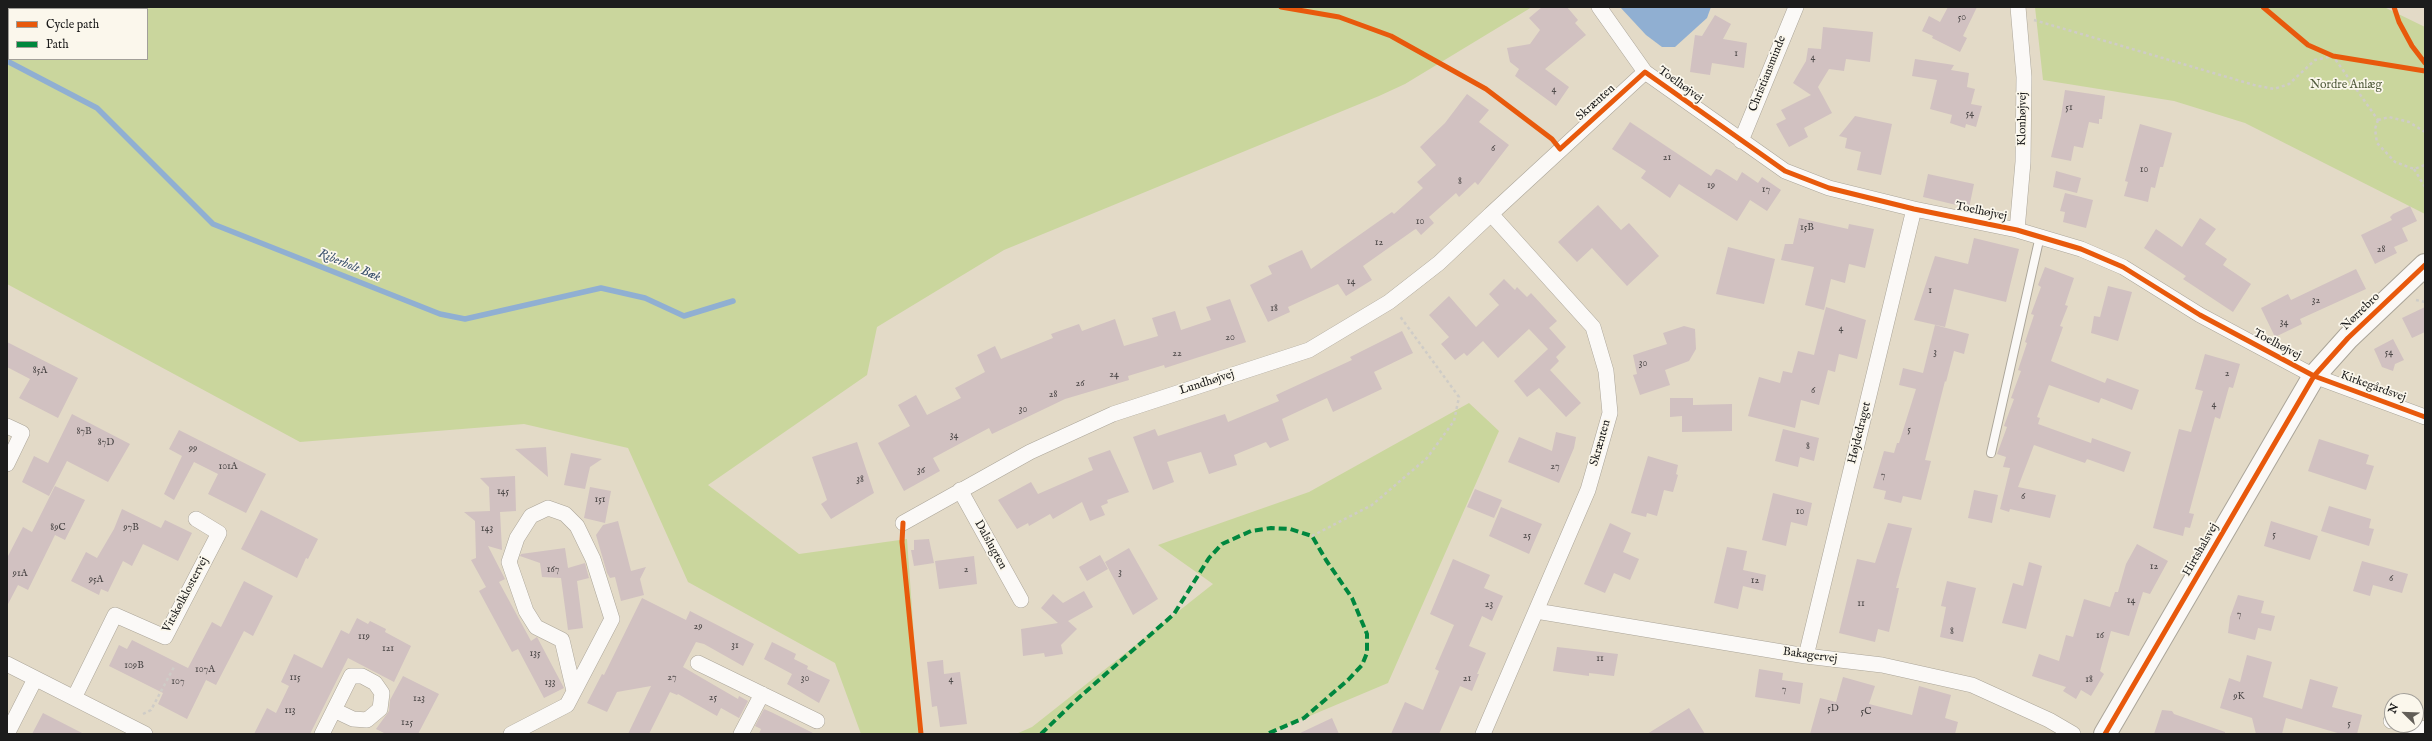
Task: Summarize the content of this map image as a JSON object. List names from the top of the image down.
{
  "streets": {
    "street": [
      "Christiansminde",
      "Toelhøjvej",
      "Skrænten",
      "Klonhøjvej",
      "Nørrebro",
      "Lundhøjvej",
      "Kirkegårdsvej",
      "Højdedraget",
      "Dalslugten",
      "Hirtshalsvej",
      "Vitskølklostervej",
      "Bakagervej"
    ]
  },
  "crossings": [
    ["Christiansminde", "Toelhøjvej"],
    ["Toelhøjvej", "Skrænten"],
    ["Toelhøjvej", "Klonhøjvej"],
    ["Toelhøjvej", "Nørrebro"],
    ["Toelhøjvej", "Kirkegårdsvej"],
    ["Toelhøjvej", "Højdedraget"],
    ["Toelhøjvej", "Hirtshalsvej"],
    ["Skrænten", "Lundhøjvej"],
    ["Skrænten", "Bakagervej"],
    ["Nørrebro", "Kirkegårdsvej"],
    ["Nørrebro", "Hirtshalsvej"],
    ["Lundhøjvej", "Dalslugten"],
    ["Kirkegårdsvej", "Hirtshalsvej"],
    ["Højdedraget", "Bakagervej"]
  ],
  "water": ["Riberholt Bæk"],
  "parks": ["Nordre Anlæg"],
  "house_numbers": [
    "50",
    "1",
    "4",
    "4",
    "51",
    "54",
    "6",
    "21",
    "10",
    "8",
    "19",
    "17",
    "10",
    "15B",
    "12",
    "28",
    "14",
    "1",
    "32",
    "18",
    "34",
    "4",
    "20",
    "3",
    "54",
    "22",
    "30",
    "85A",
    "2",
    "24",
    "26",
    "6",
    "28",
    "4",
    "30",
    "5",
    "87B",
    "34",
    "87D",
    "8",
    "99",
    "101A",
    "27",
    "36",
    "7",
    "38",
    "145",
    "6",
    "151",
    "10",
    "89C",
    "97B",
    "143",
    "5",
    "25",
    "12",
    "167",
    "2",
    "3",
    "91A",
    "6",
    "95A",
    "12",
    "14",
    "11",
    "23",
    "7",
    "29",
    "8",
    "16",
    "119",
    "31",
    "121",
    "135",
    "11",
    "109B",
    "107A",
    "115",
    "27",
    "30",
    "21",
    "4",
    "18",
    "107",
    "133",
    "7",
    "9K",
    "25",
    "123",
    "5D",
    "113",
    "5C",
    "125",
    "5"
  ],
  "legend": ["Cycle path", "Path"],
  "north": "top left"
}
